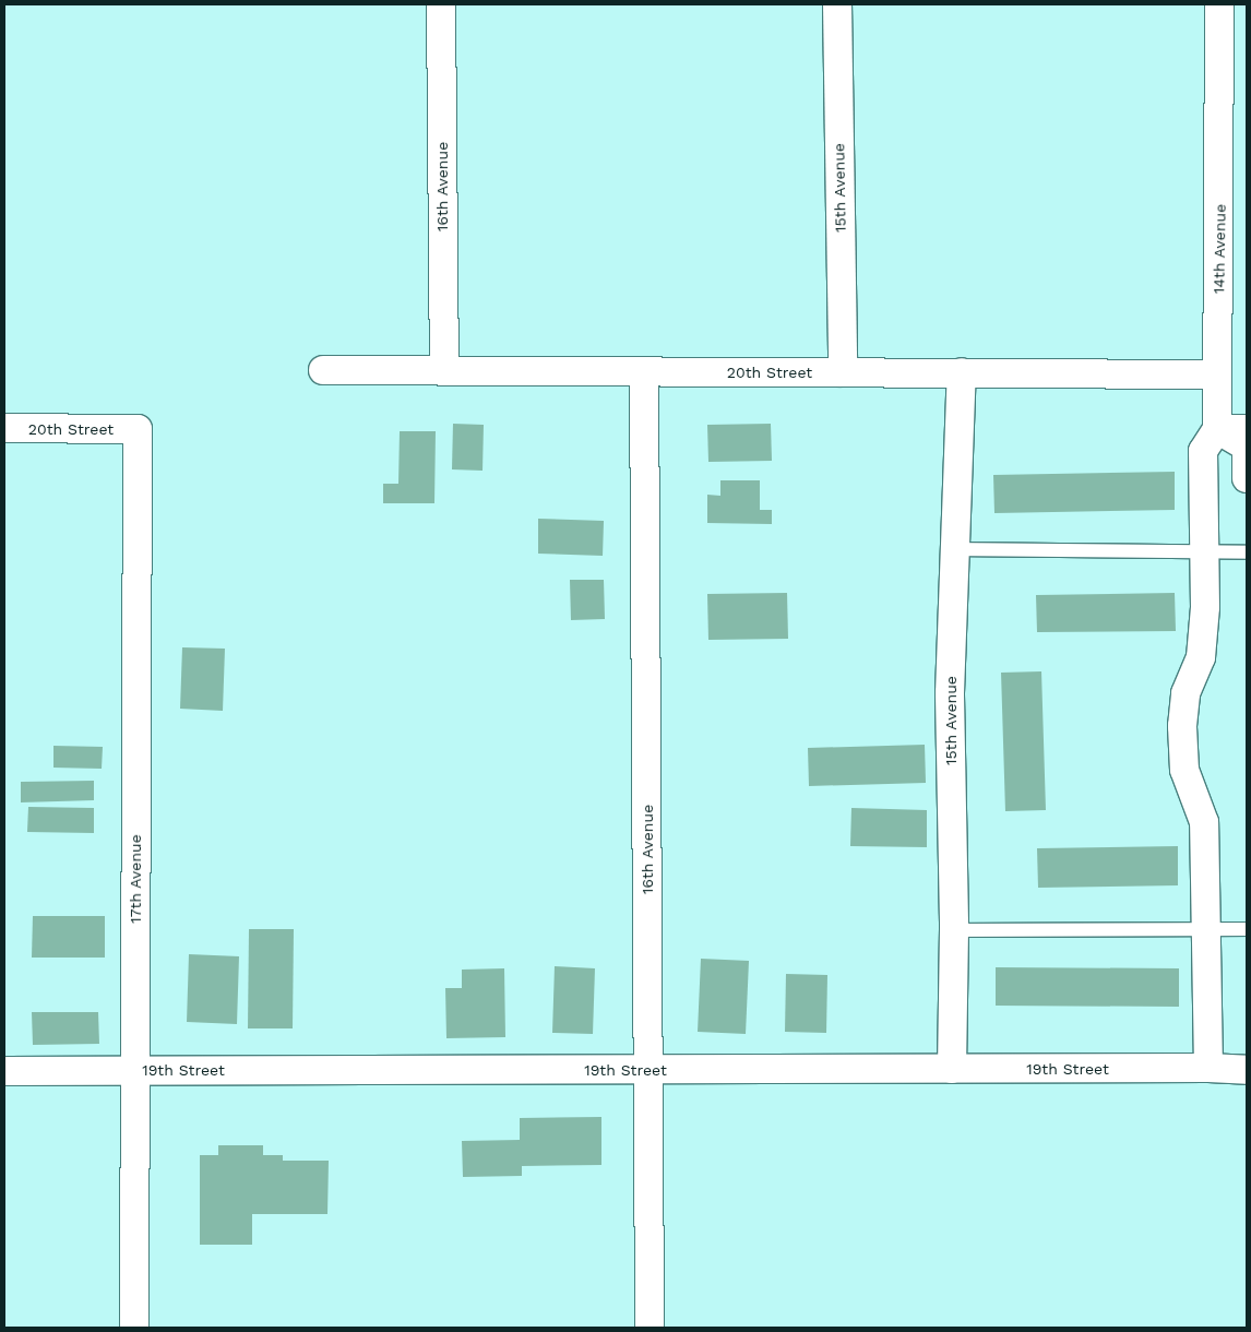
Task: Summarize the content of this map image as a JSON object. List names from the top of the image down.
{
  "streets": {
    "street": [
      "16th Avenue",
      "15th Avenue",
      "14th Avenue",
      "20th Street",
      "17th Avenue",
      "19th Street"
    ]
  },
  "crossings": [
    ["16th Avenue", "20th Street"],
    ["16th Avenue", "19th Street"],
    ["15th Avenue", "20th Street"],
    ["15th Avenue", "19th Street"],
    ["14th Avenue", "20th Street"],
    ["20th Street", "17th Avenue"],
    ["17th Avenue", "19th Street"]
  ]
}
